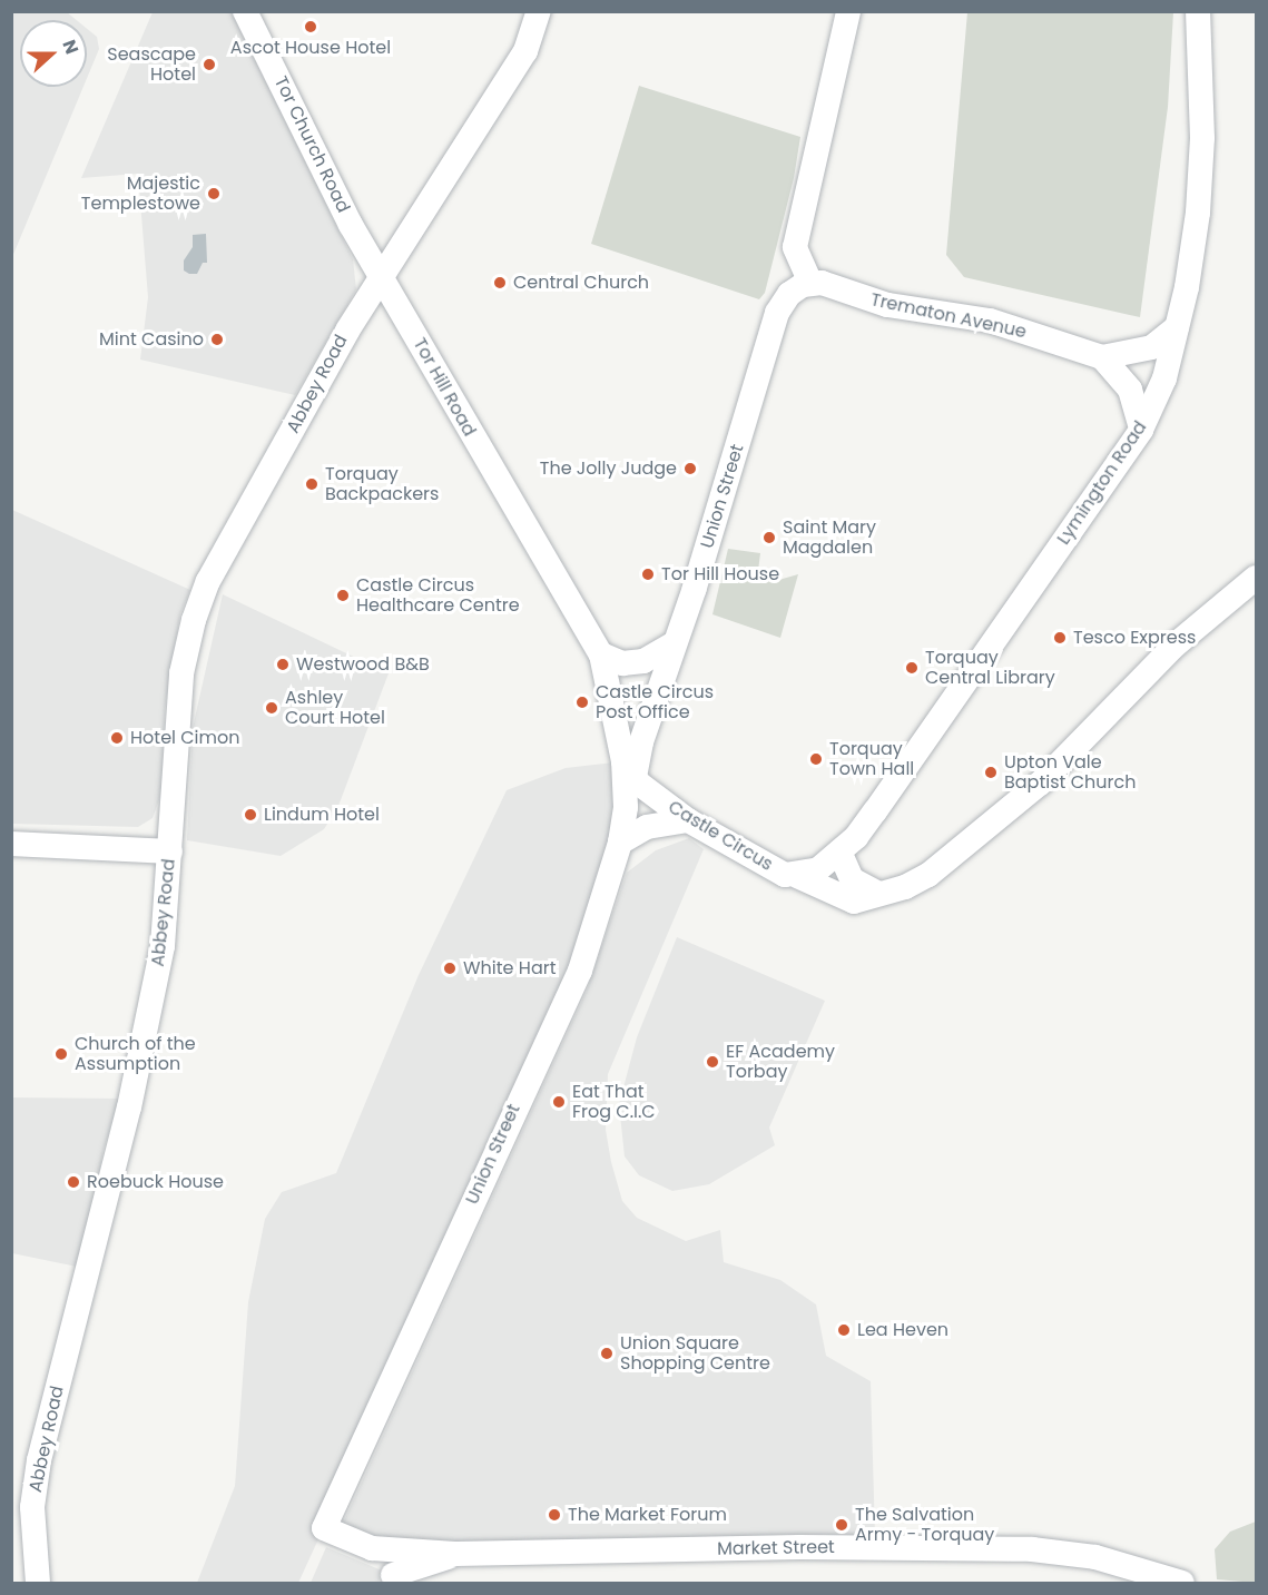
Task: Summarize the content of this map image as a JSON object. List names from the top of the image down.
{
  "streets": {
    "street": [
      "Tor Church Road",
      "Trematon Avenue",
      "Abbey Road",
      "Tor Hill Road",
      "Lymington Road",
      "Union Street",
      "Castle Circus",
      "Market Street"
    ]
  },
  "crossings": [
    ["Tor Church Road", "Abbey Road"],
    ["Tor Church Road", "Tor Hill Road"],
    ["Trematon Avenue", "Lymington Road"],
    ["Trematon Avenue", "Union Street"],
    ["Abbey Road", "Tor Hill Road"],
    ["Tor Hill Road", "Union Street"],
    ["Tor Hill Road", "Castle Circus"],
    ["Lymington Road", "Castle Circus"],
    ["Union Street", "Castle Circus"],
    ["Union Street", "Market Street"]
  ],
  "places": [
    "Ascot House Hotel",
    "Seascape Hotel",
    "Majestic Templestowe",
    "Central Church",
    "Mint Casino",
    "The Jolly Judge",
    "Torquay Backpackers",
    "Saint Mary Magdalen",
    "Tor Hill House",
    "Castle Circus Healthcare Centre",
    "Tesco Express",
    "Westwood B&B",
    "Torquay Central Library",
    "Castle Circus Post Office",
    "Ashley Court Hotel",
    "Hotel Cimon",
    "Torquay Town Hall",
    "Upton Vale Baptist Church",
    "Lindum Hotel",
    "White Hart",
    "Church of the Assumption",
    "EF Academy Torbay",
    "Eat That Frog C.I.C",
    "Roebuck House",
    "Lea Heven",
    "Union Square Shopping Centre",
    "The Market Forum",
    "The Salvation Army - Torquay"
  ],
  "north": "right"
}
